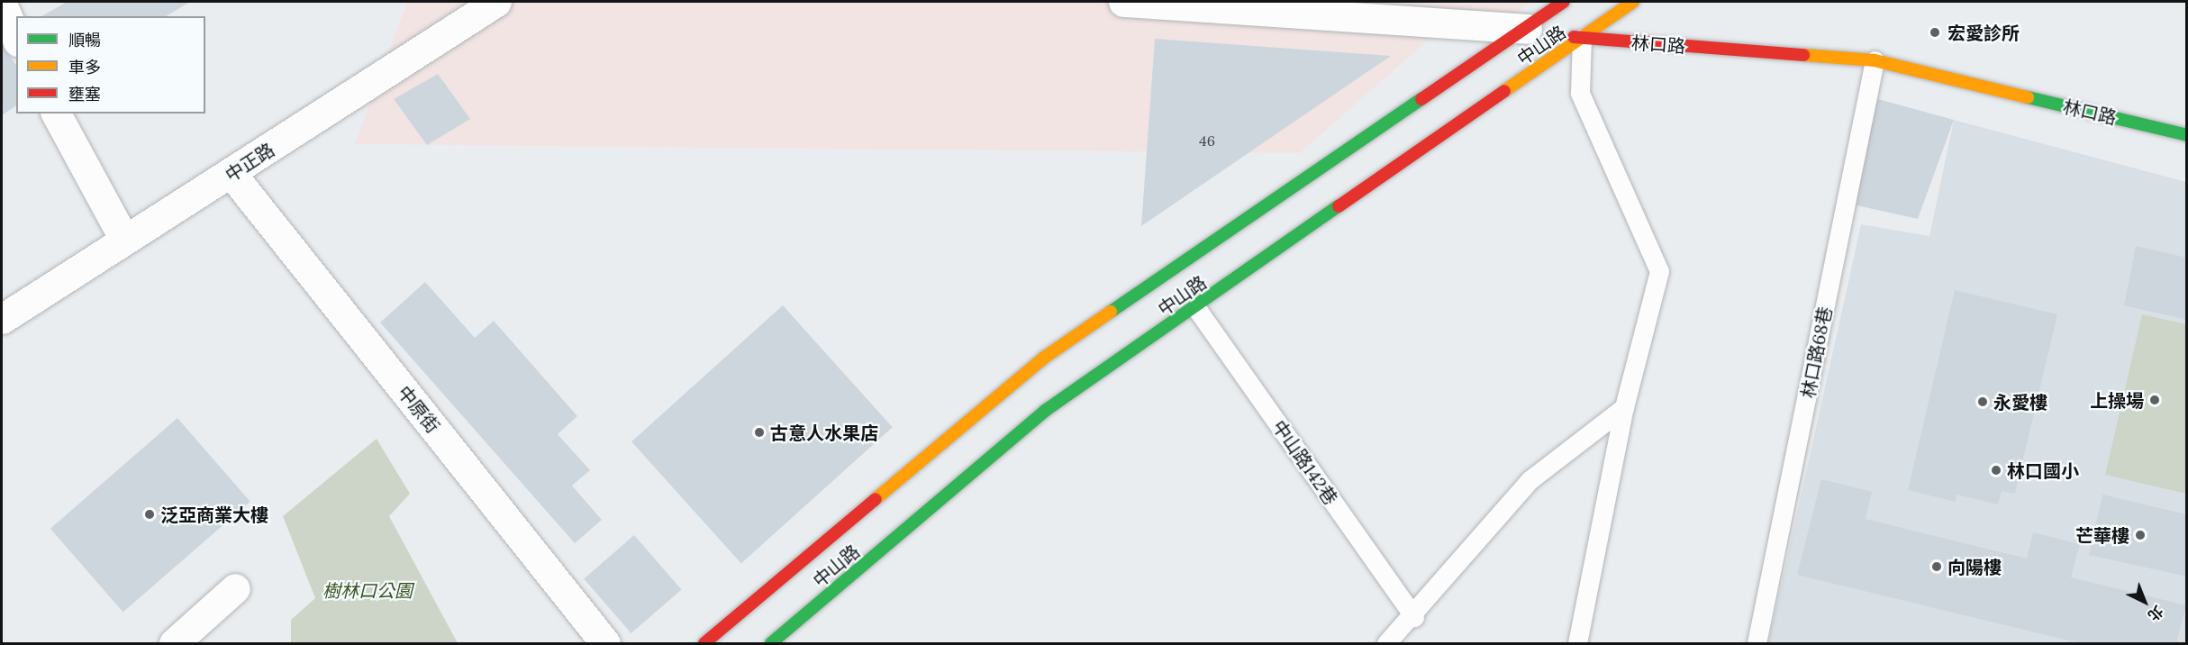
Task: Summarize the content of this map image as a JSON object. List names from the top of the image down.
{
  "streets": {
    "main road": ["林口路", "中山路"],
    "street": ["中正路", "中原街"],
    "lane": ["林口路68巷", "中山路142巷"]
  },
  "crossings": [
    ["林口路", "中山路"],
    ["林口路", "林口路68巷"],
    ["中山路", "中山路142巷"],
    ["中正路", "中原街"]
  ],
  "parks": ["樹林口公園"],
  "places": [
    "宏愛診所",
    "上操場",
    "永愛樓",
    "古意人水果店",
    "林口國小",
    "泛亞商業大樓",
    "芒華樓",
    "向陽樓"
  ],
  "house_numbers": ["46"],
  "legend": ["順暢", "車多", "壅塞"],
  "north": "bottom right"
}
